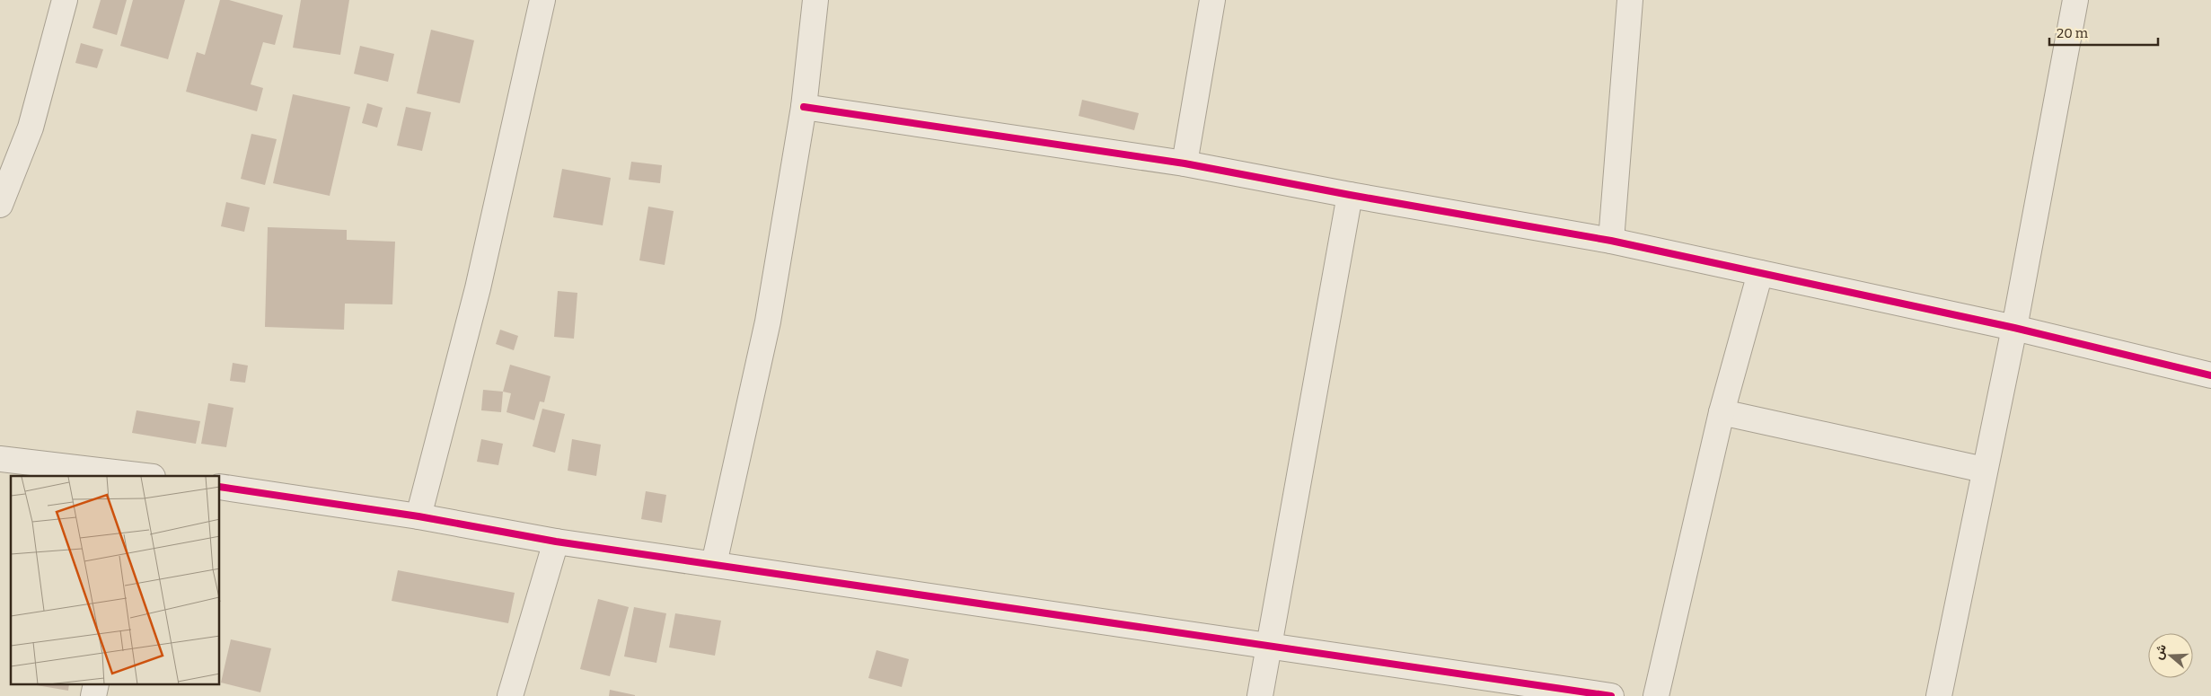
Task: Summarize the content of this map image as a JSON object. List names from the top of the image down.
{
  "scale_bar": "20 m",
  "north": "left"
}
